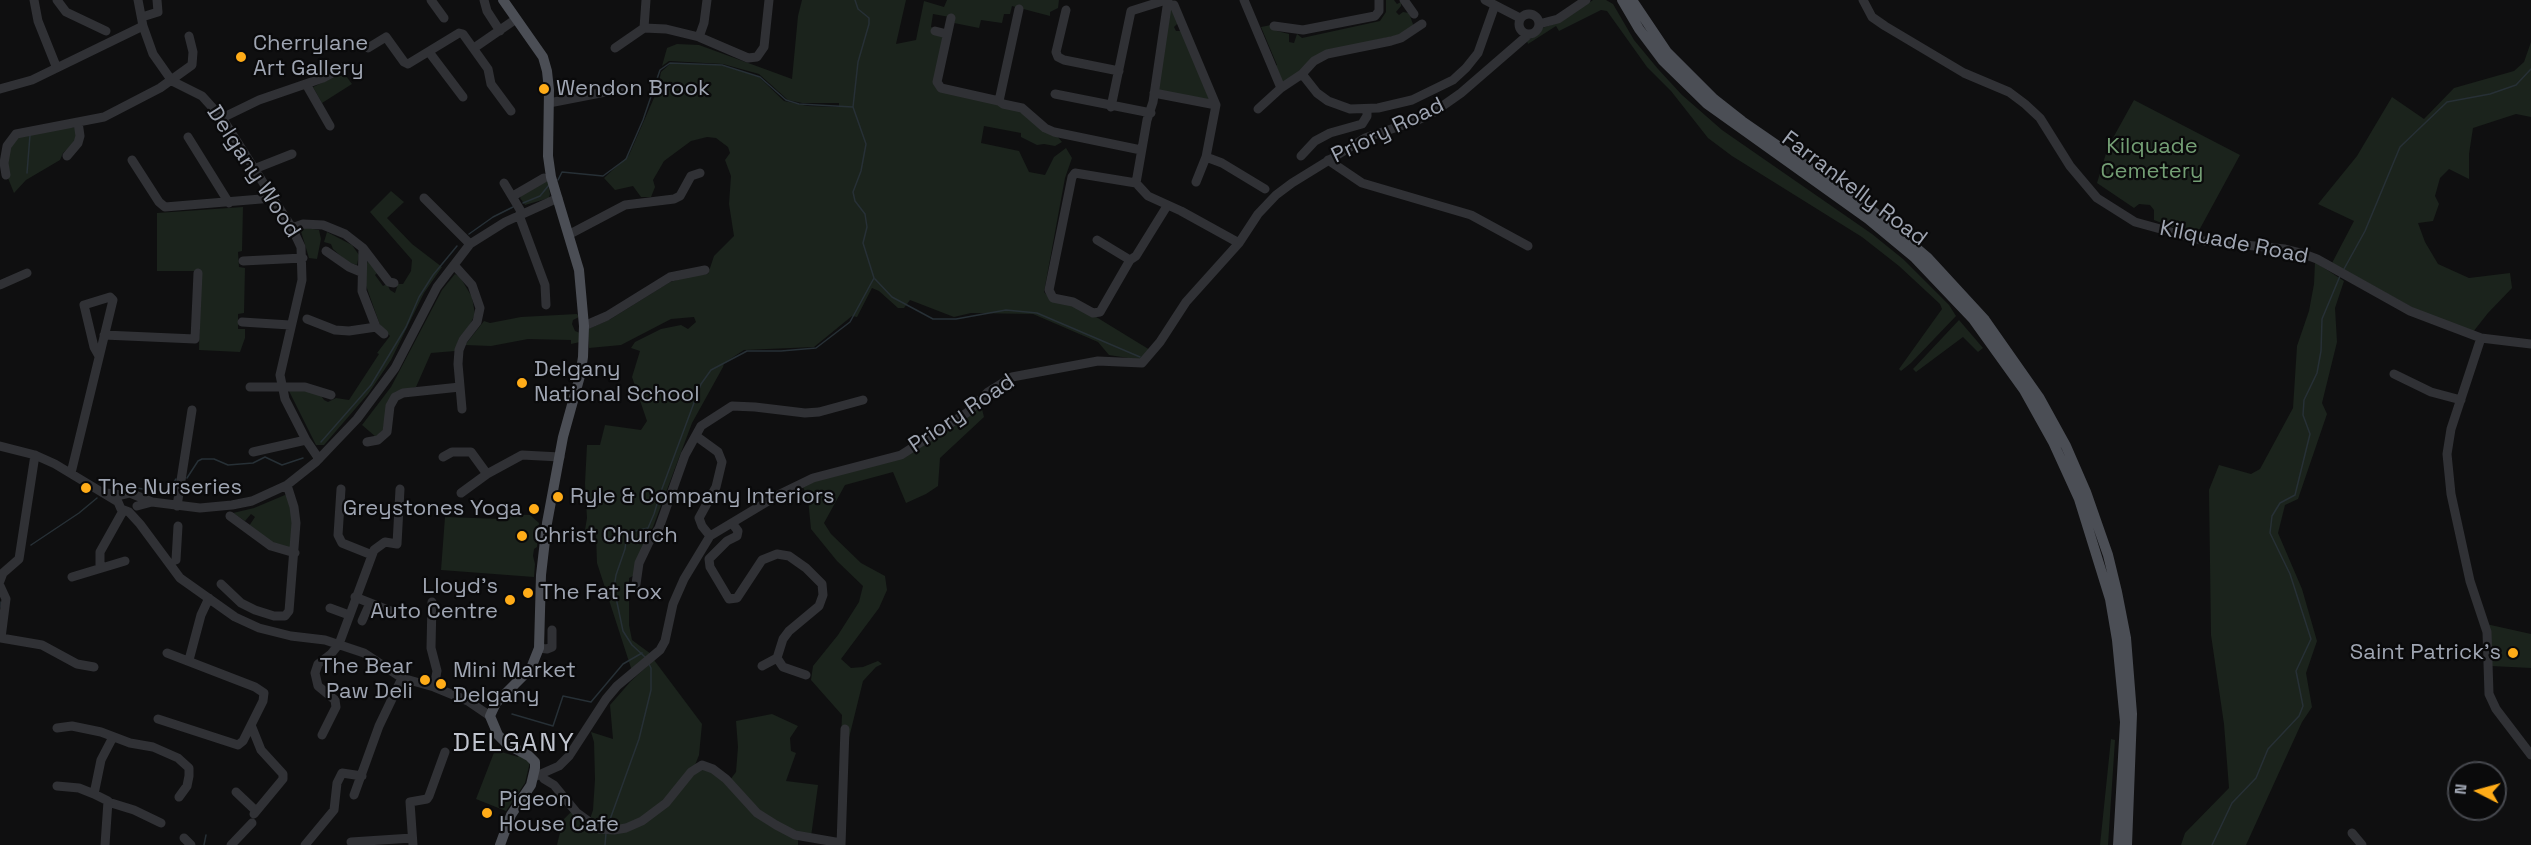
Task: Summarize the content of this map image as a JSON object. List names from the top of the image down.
{
  "streets": {
    "main road": ["Farrankelly Road"],
    "street": ["Priory Road", "Delgany Wood", "Kilquade Road"]
  },
  "districts": ["DELGANY"],
  "parks": ["Kilquade Cemetery"],
  "places": [
    "Cherrylane Art Gallery",
    "Wendon Brook",
    "Delgany National School",
    "The Nurseries",
    "Ryle & Company Interiors",
    "Greystones Yoga",
    "Christ Church",
    "The Fat Fox",
    "Lloyd's Auto Centre",
    "Saint Patrick's",
    "The Bear Paw Deli",
    "Mini Market Delgany",
    "Pigeon House Cafe"
  ],
  "north": "left"
}
